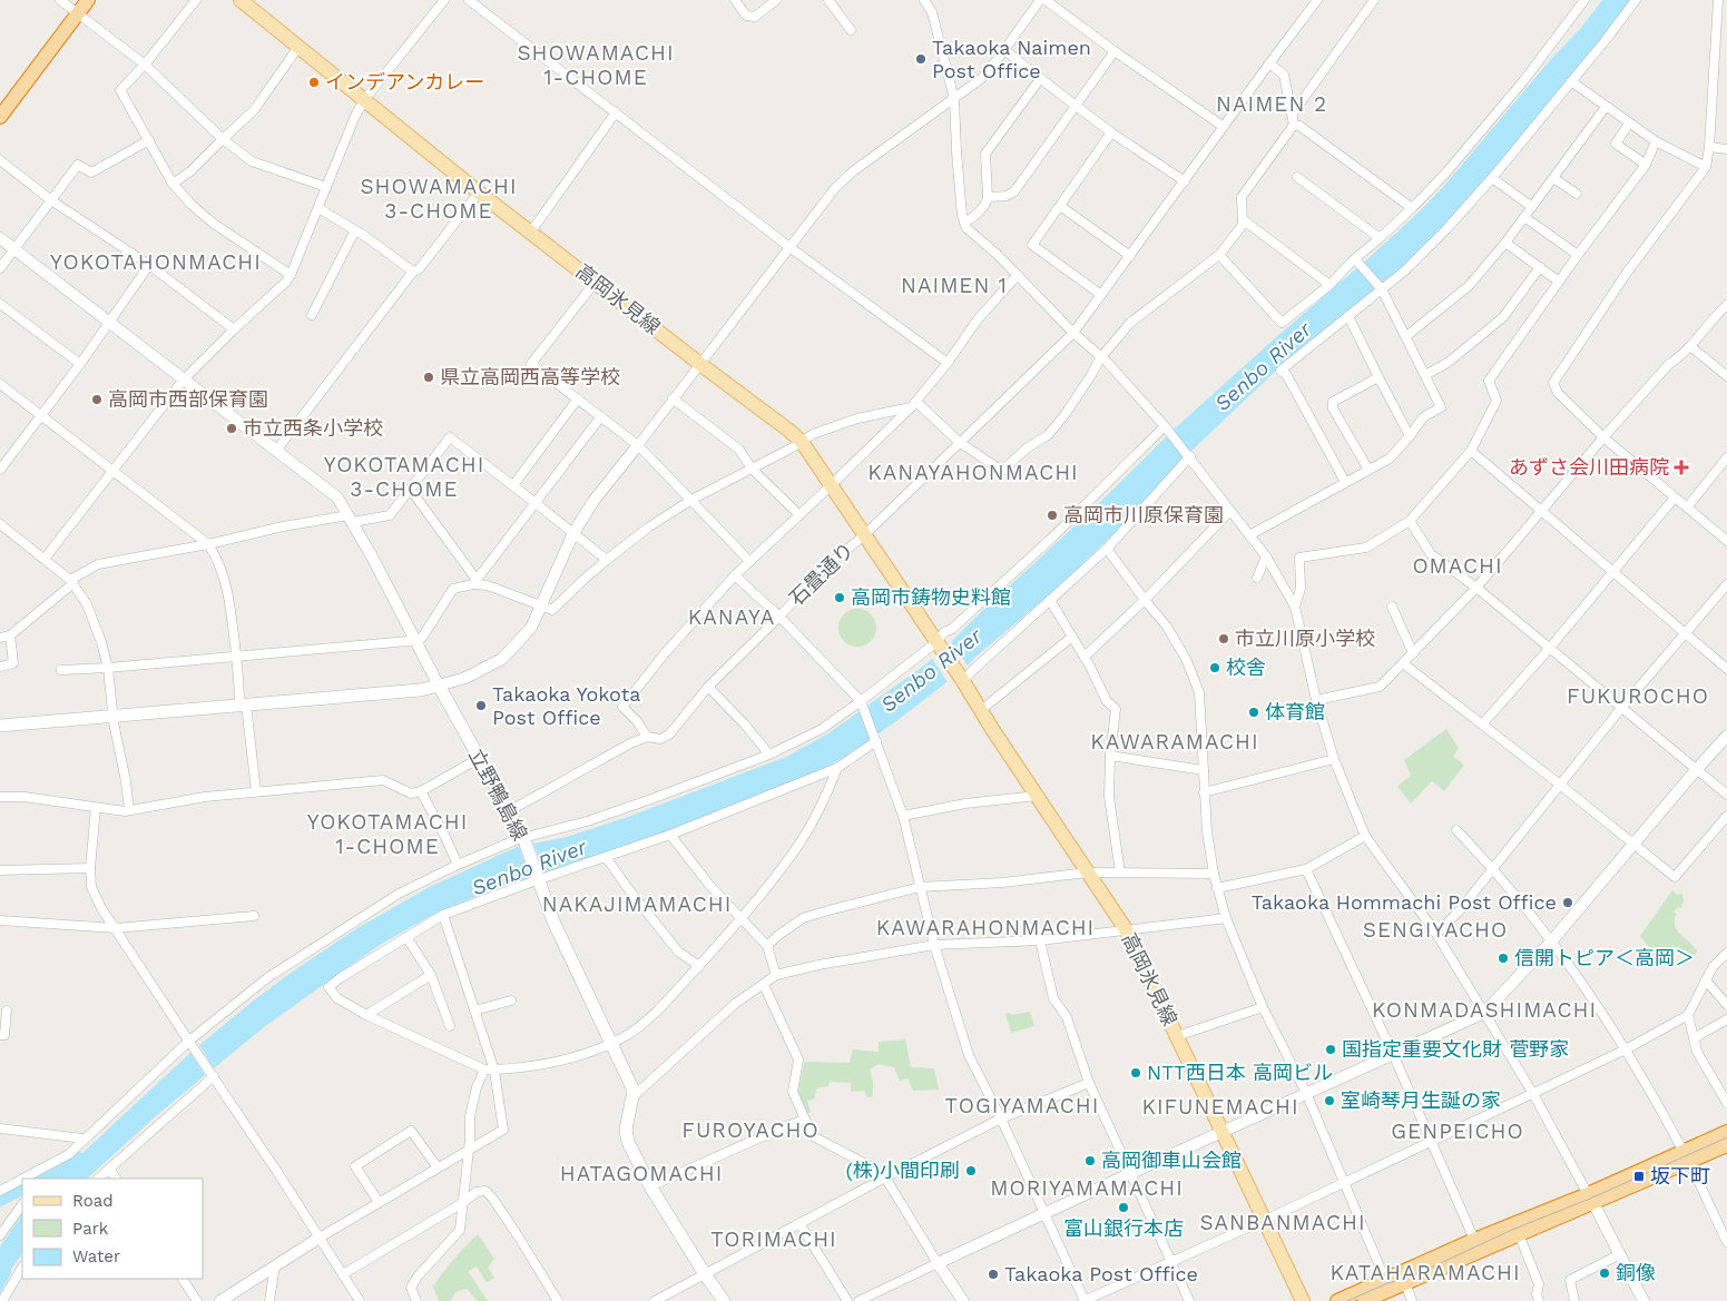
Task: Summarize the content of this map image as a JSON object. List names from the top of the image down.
{
  "streets": {
    "main road": ["高岡氷見線", "立野鴨島線"],
    "street": ["石畳通り"]
  },
  "crossings": [
    ["高岡氷見線", "石畳通り"],
    ["石畳通り", "立野鴨島線"]
  ],
  "districts": [
    "SHOWAMACHI 1-CHOME",
    "NAIMEN 2",
    "SHOWAMACHI 3-CHOME",
    "YOKOTAHONMACHI",
    "NAIMEN 1",
    "YOKOTAMACHI 3-CHOME",
    "KANAYAHONMACHI",
    "OMACHI",
    "KANAYA",
    "FUKUROCHO",
    "KAWARAMACHI",
    "YOKOTAMACHI 1-CHOME",
    "NAKAJIMAMACHI",
    "KAWARAHONMACHI",
    "SENGIYACHO",
    "KONMADASHIMACHI",
    "TOGIYAMACHI",
    "KIFUNEMACHI",
    "FUROYACHO",
    "GENPEICHO",
    "HATAGOMACHI",
    "MORIYAMAMACHI",
    "SANBANMACHI",
    "TORIMACHI",
    "KATAHARAMACHI"
  ],
  "water": ["Senbo River"],
  "places": {
    "other": [
      "Takaoka Naimen Post Office",
      "インデアンカレー",
      "県立高岡西高等学校",
      "高岡市西部保育園",
      "市立西条小学校",
      "高岡市川原保育園",
      "高岡市鋳物史料館",
      "市立川原小学校",
      "校舎",
      "Takaoka Yokota Post Office",
      "体育館",
      "Takaoka Hommachi Post Office",
      "信開トピア＜高岡＞",
      "国指定重要文化財 菅野家",
      "NTT西日本 高岡ビル",
      "室崎琴月生誕の家",
      "高岡御車山会館",
      "(株)小間印刷",
      "富山銀行本店",
      "銅像",
      "Takaoka Post Office"
    ],
    "health": ["あずさ会川田病院"],
    "transit": ["坂下町"]
  },
  "legend": ["Road", "Park", "Water"]
}
